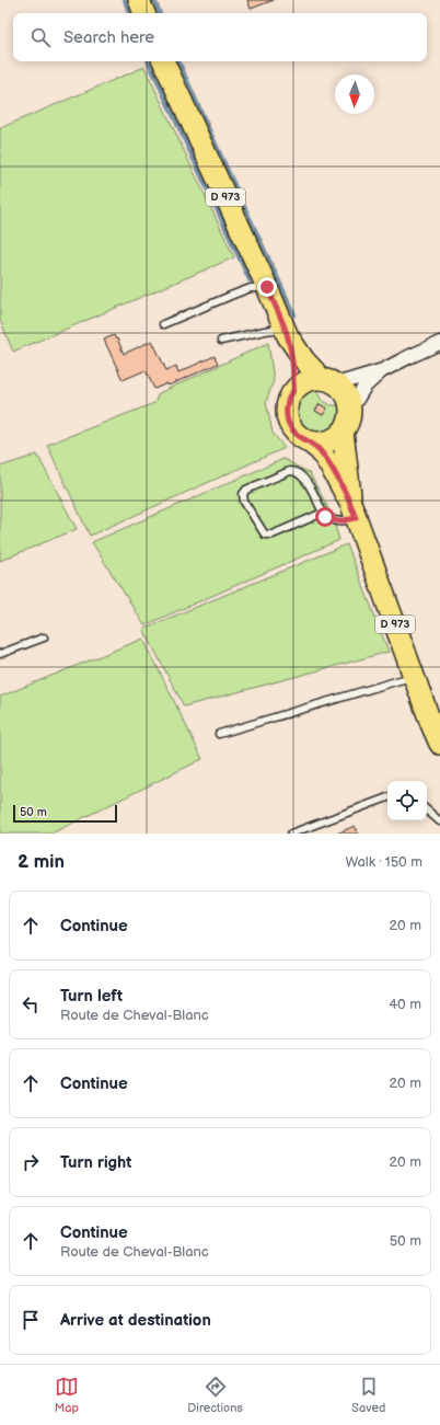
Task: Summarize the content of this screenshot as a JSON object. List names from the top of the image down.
{
  "streets": {
    "main road": ["D 973"]
  },
  "scale_bar": "50 m",
  "north": "bottom",
  "page": {
    "search": "Search here",
    "scale": "50 m",
    "heading": ["2 min", "Walk · 150 m"],
    "list": [
      ["Continue", "20 m"],
      ["Turn left", "Route de Cheval-Blanc", "40 m"],
      ["Continue", "20 m"],
      ["Turn right", "20 m"],
      ["Continue", "Route de Cheval-Blanc", "50 m"],
      "Arrive at destination"
    ],
    "nav": ["Map", "Directions", "Saved"]
  }
}
